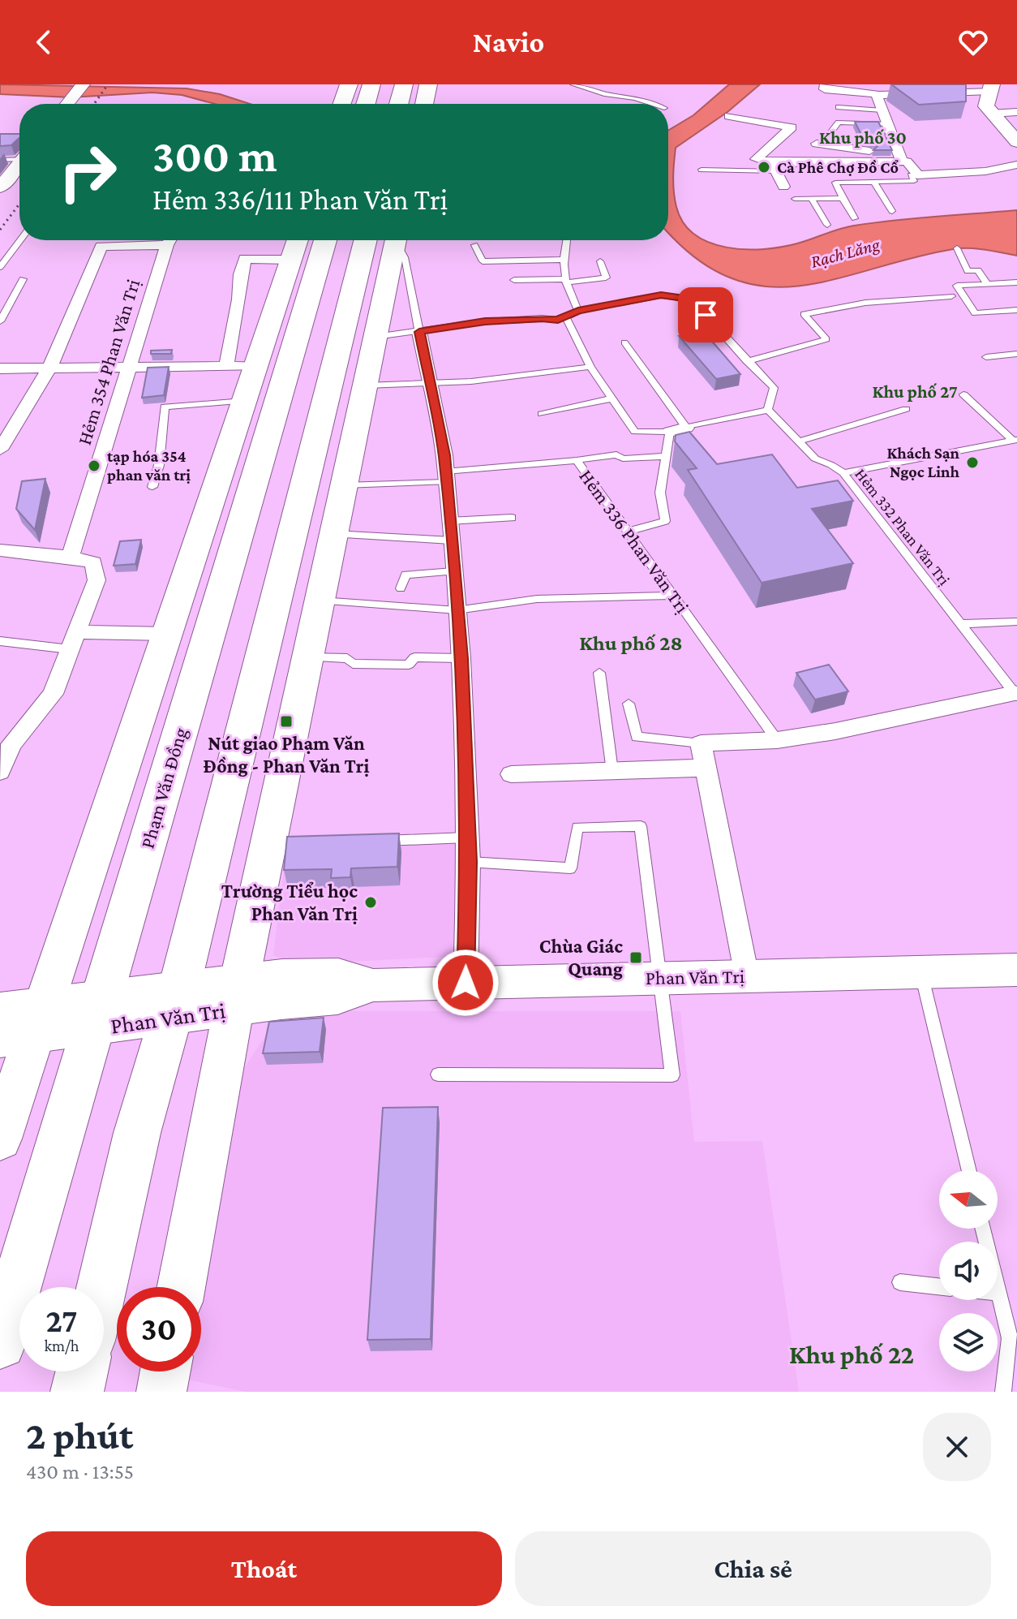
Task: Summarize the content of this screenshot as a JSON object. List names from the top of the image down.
{
  "streets": {
    "highway": ["Phạm Văn Đồng"],
    "main road": ["Phan Văn Trị"],
    "street": ["Hẻm 354 Phan Văn Trị"],
    "lane": ["Hẻm 332 Phan Văn Trị", "Hẻm 336 Phan Văn Trị"]
  },
  "crossings": [
    ["Phạm Văn Đồng", "Phan Văn Trị"]
  ],
  "districts": [
    "Khu phố 30",
    "Khu phố 27",
    "Khu phố 28",
    "Khu phố 22"
  ],
  "water": ["Rạch Lăng"],
  "places": {
    "other": [
      "Cà Phê Chợ Đồ Cổ",
      "Khách Sạn Ngọc Linh",
      "tạp hóa 354 phan văn trị",
      "Trường Tiểu học Phan Văn Trị"
    ],
    "transit": ["Nút giao Phạm Văn Đồng - Phan Văn Trị", "Chùa Giác Quang"]
  },
  "north": "left",
  "page": {
    "header": "Navio",
    "turn": ["300 m", "Hẻm 336/111 Phan Văn Trị"],
    "speed": "27 km/h",
    "limit": "30",
    "heading": ["2 phút", "430 m · 13:55"],
    "buttons": ["Thoát", "Chia sẻ"]
  }
}
